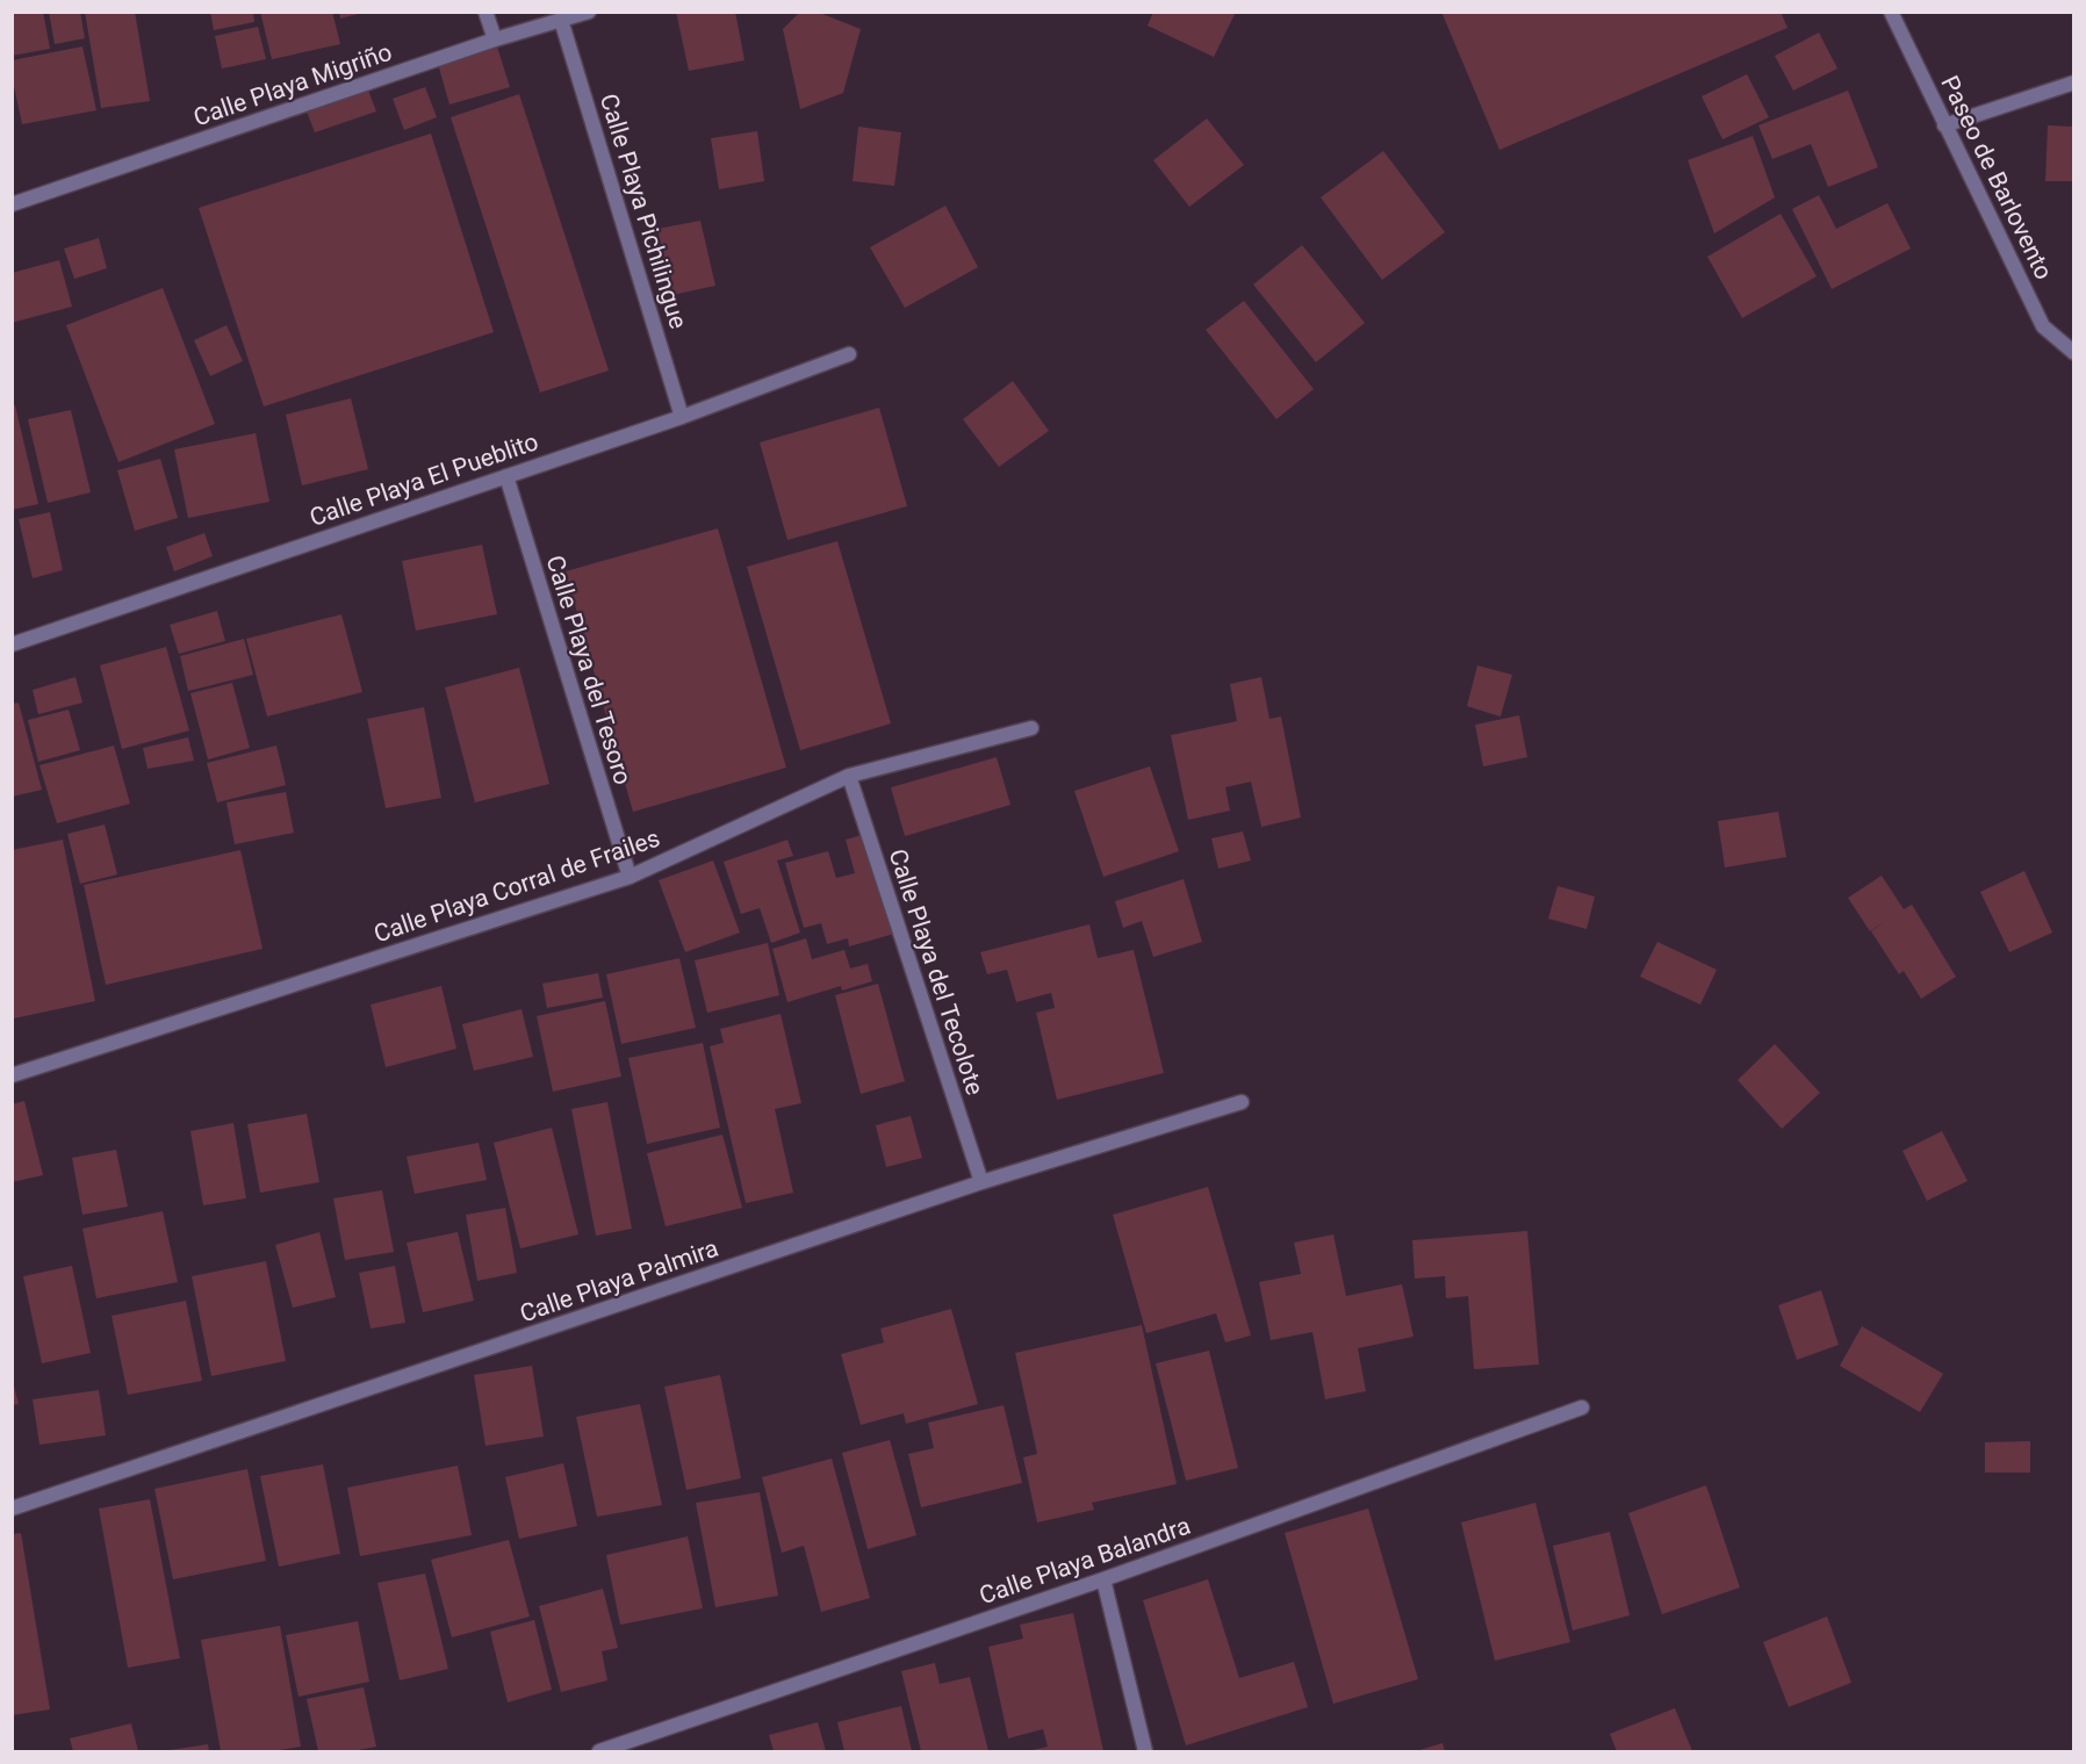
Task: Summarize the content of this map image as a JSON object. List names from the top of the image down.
{
  "streets": {
    "street": [
      "Calle Playa Migriño",
      "Paseo de Barlovento",
      "Calle Playa Pichilingue",
      "Calle Playa El Pueblito",
      "Calle Playa del Tesoro",
      "Calle Playa Corral de Frailes",
      "Calle Playa del Tecolote",
      "Calle Playa Palmira",
      "Calle Playa Balandra"
    ]
  },
  "crossings": [
    ["Calle Playa Migriño", "Calle Playa Pichilingue"],
    ["Calle Playa Pichilingue", "Calle Playa El Pueblito"],
    ["Calle Playa El Pueblito", "Calle Playa del Tesoro"],
    ["Calle Playa del Tesoro", "Calle Playa Corral de Frailes"],
    ["Calle Playa Corral de Frailes", "Calle Playa del Tecolote"],
    ["Calle Playa del Tecolote", "Calle Playa Palmira"]
  ]
}
